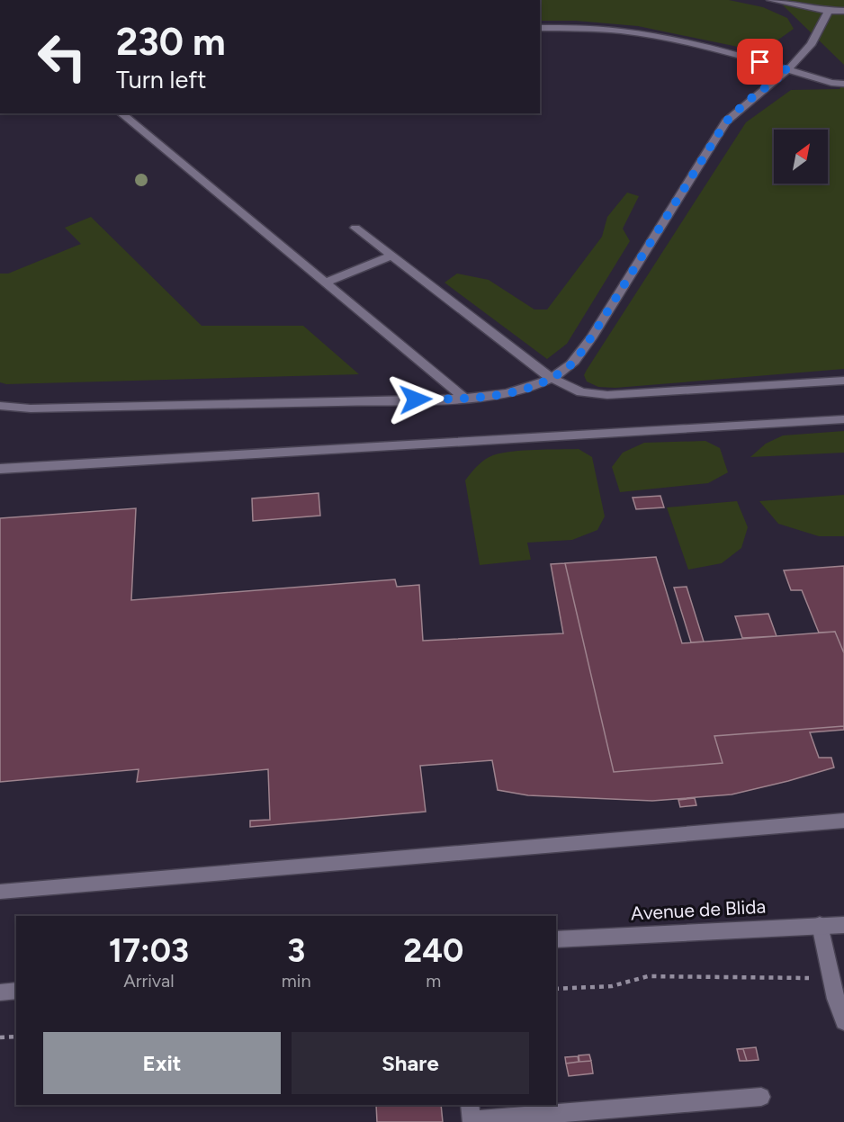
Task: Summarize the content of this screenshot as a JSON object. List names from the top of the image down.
{
  "streets": {
    "street": ["Avenue de Blida"]
  },
  "north": "top right",
  "page": {
    "turn": ["230 m", "Turn left"],
    "eta": [
      "17:03",
      "Arrival",
      "3",
      "min",
      "240",
      "m"
    ],
    "buttons": ["Exit", "Share"]
  }
}
